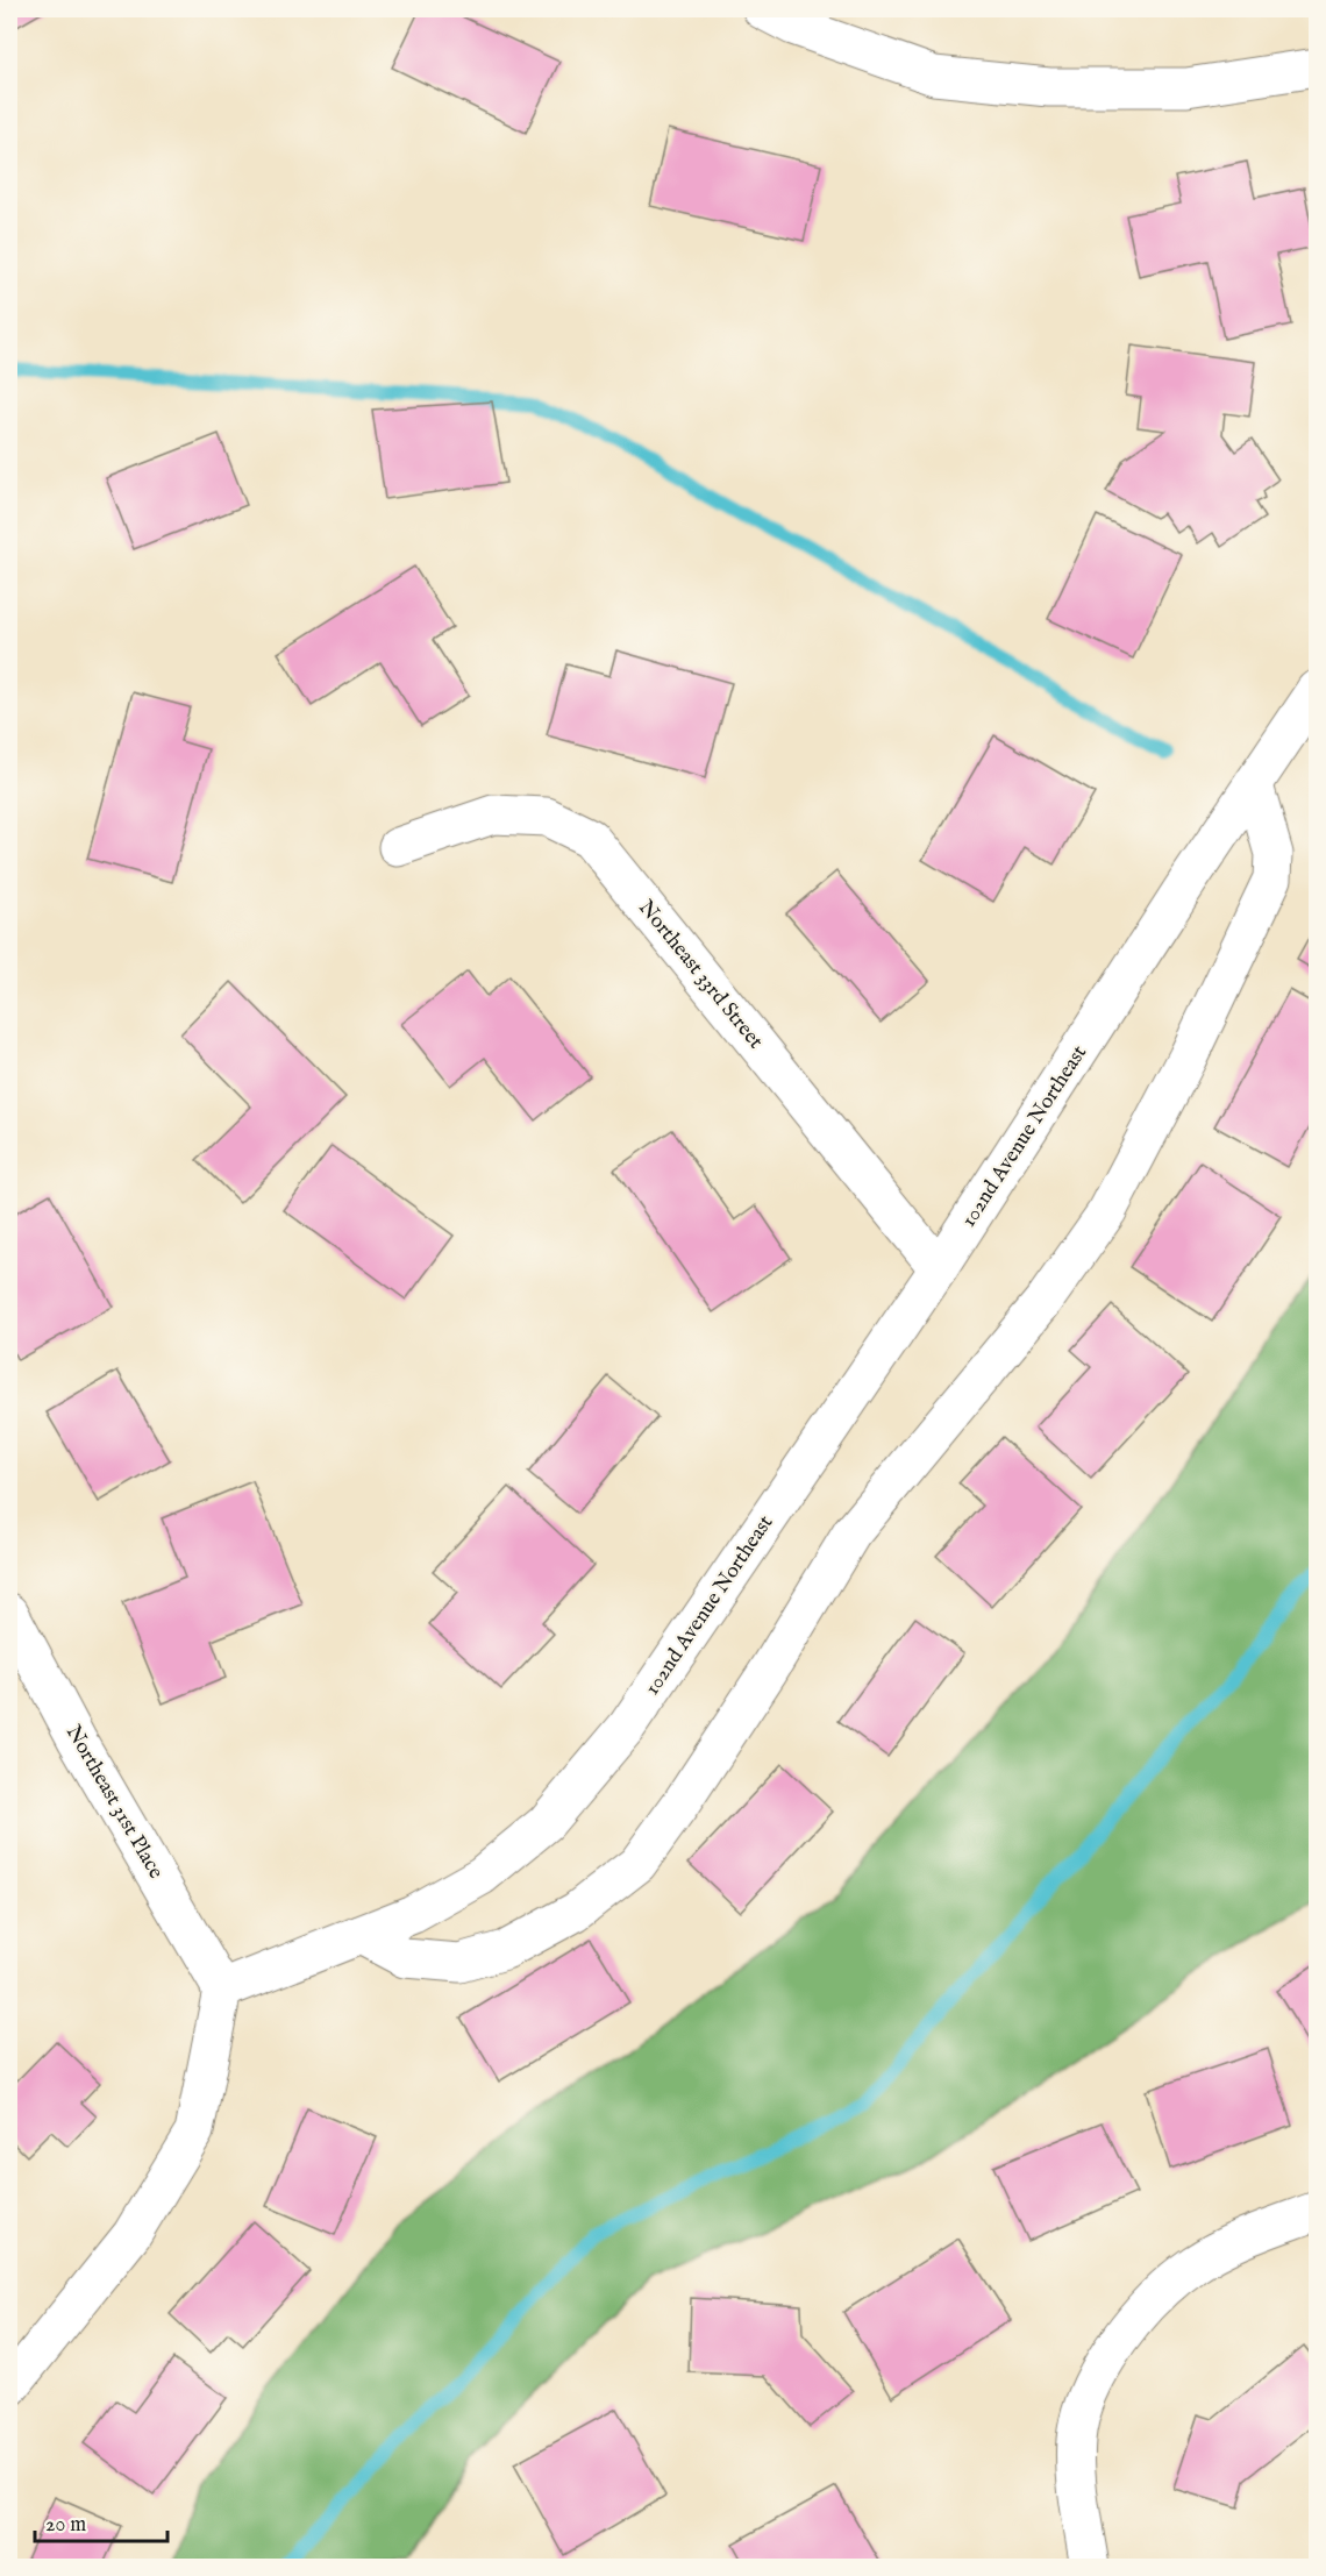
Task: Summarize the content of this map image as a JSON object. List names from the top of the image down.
{
  "streets": {
    "street": ["Northeast 33rd Street", "102nd Avenue Northeast", "Northeast 31st Place"]
  },
  "crossings": [
    ["Northeast 33rd Street", "102nd Avenue Northeast"],
    ["102nd Avenue Northeast", "Northeast 31st Place"]
  ],
  "scale_bar": "20 m"
}
